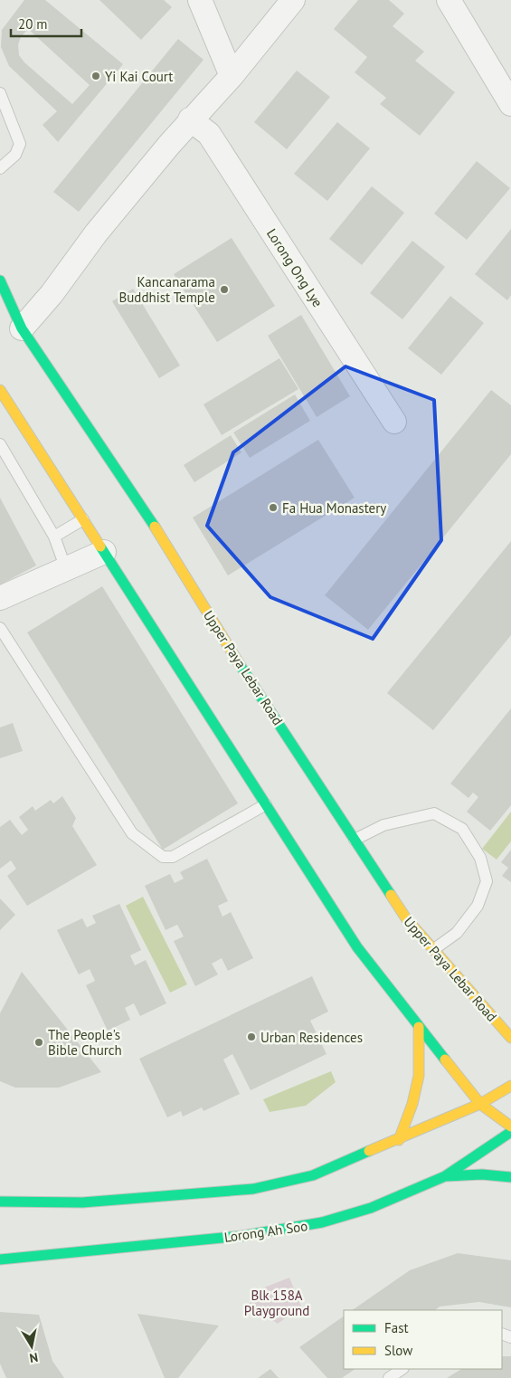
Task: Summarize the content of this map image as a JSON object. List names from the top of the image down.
{
  "streets": {
    "main road": ["Upper Paya Lebar Road", "Lorong Ah Soo"],
    "street": ["Lorong Ong Lye"]
  },
  "parks": ["Blk 158A Playground"],
  "places": [
    "Yi Kai Court",
    "Kancanarama Buddhist Temple",
    "Fa Hua Monastery",
    "Urban Residences",
    "The People's Bible Church"
  ],
  "legend": ["Fast", "Slow"],
  "scale_bar": "20 m",
  "north": "bottom"
}
